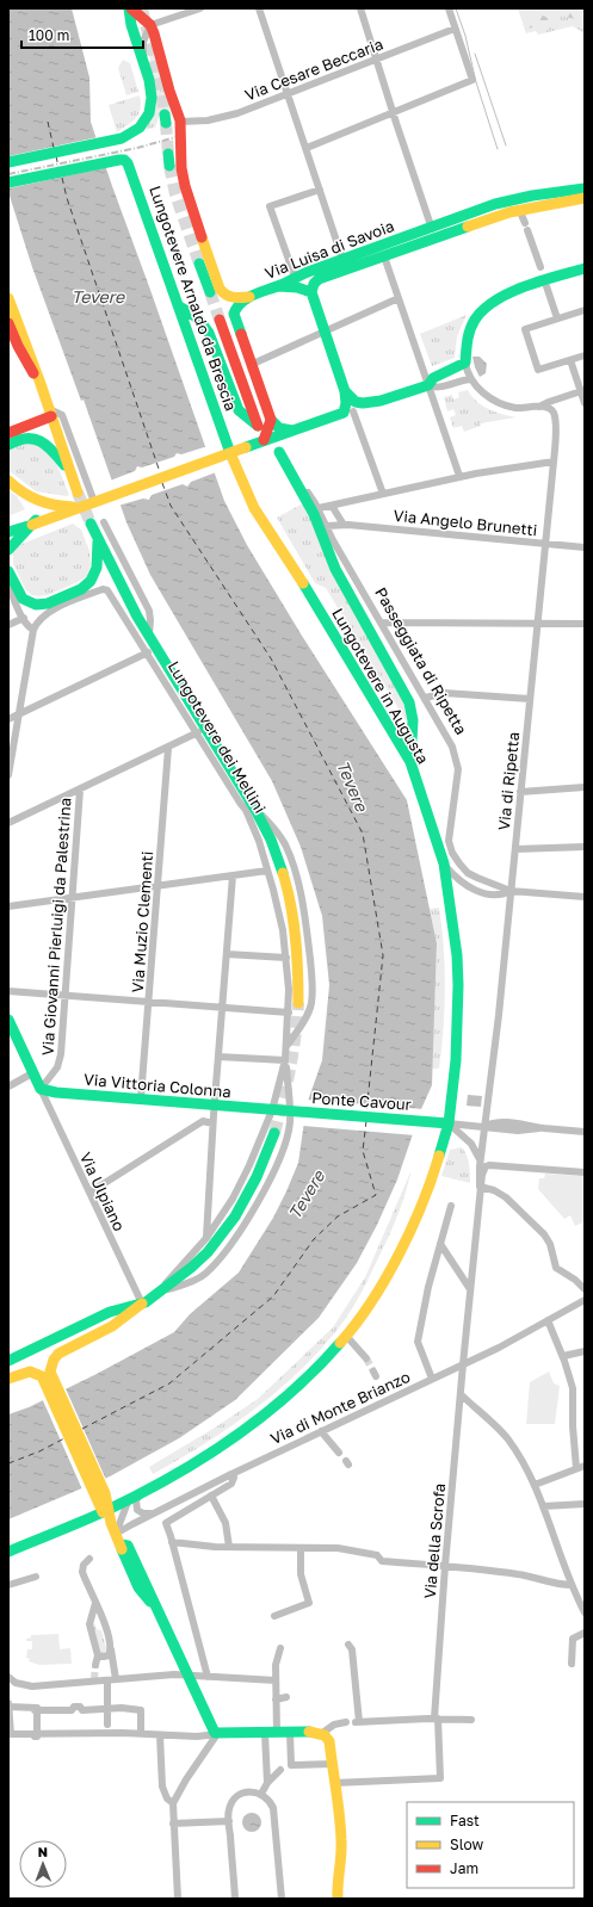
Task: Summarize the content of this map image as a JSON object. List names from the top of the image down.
{
  "streets": {
    "main road": [
      "Via Luisa di Savoia",
      "Lungotevere Arnaldo da Brescia",
      "Passeggiata di Ripetta",
      "Lungotevere in Augusta",
      "Lungotevere dei Mellini",
      "Via Vittoria Colonna",
      "Ponte Cavour"
    ],
    "street": [
      "Via Cesare Beccaria",
      "Via Angelo Brunetti",
      "Via di Ripetta",
      "Via Muzio Clementi",
      "Via Giovanni Pierluigi da Palestrina",
      "Via Ulpiano",
      "Via di Monte Brianzo",
      "Via della Scrofa"
    ]
  },
  "crossings": [
    ["Via Cesare Beccaria", "Lungotevere Arnaldo da Brescia"],
    ["Via Luisa di Savoia", "Lungotevere Arnaldo da Brescia"],
    ["Lungotevere Arnaldo da Brescia", "Lungotevere in Augusta"],
    ["Via Angelo Brunetti", "Passeggiata di Ripetta"],
    ["Via Angelo Brunetti", "Via di Ripetta"],
    ["Passeggiata di Ripetta", "Lungotevere in Augusta"],
    ["Passeggiata di Ripetta", "Via di Ripetta"],
    ["Lungotevere in Augusta", "Ponte Cavour"],
    ["Lungotevere dei Mellini", "Via Vittoria Colonna"],
    ["Lungotevere dei Mellini", "Ponte Cavour"],
    ["Via Muzio Clementi", "Via Vittoria Colonna"],
    ["Via Giovanni Pierluigi da Palestrina", "Via Vittoria Colonna"],
    ["Via Giovanni Pierluigi da Palestrina", "Via Ulpiano"],
    ["Via Vittoria Colonna", "Ponte Cavour"],
    ["Via Vittoria Colonna", "Via Ulpiano"],
    ["Via di Monte Brianzo", "Via della Scrofa"]
  ],
  "water": ["Tevere"],
  "legend": ["Fast", "Slow", "Jam"],
  "scale_bar": "100 m",
  "north": "top"
}
